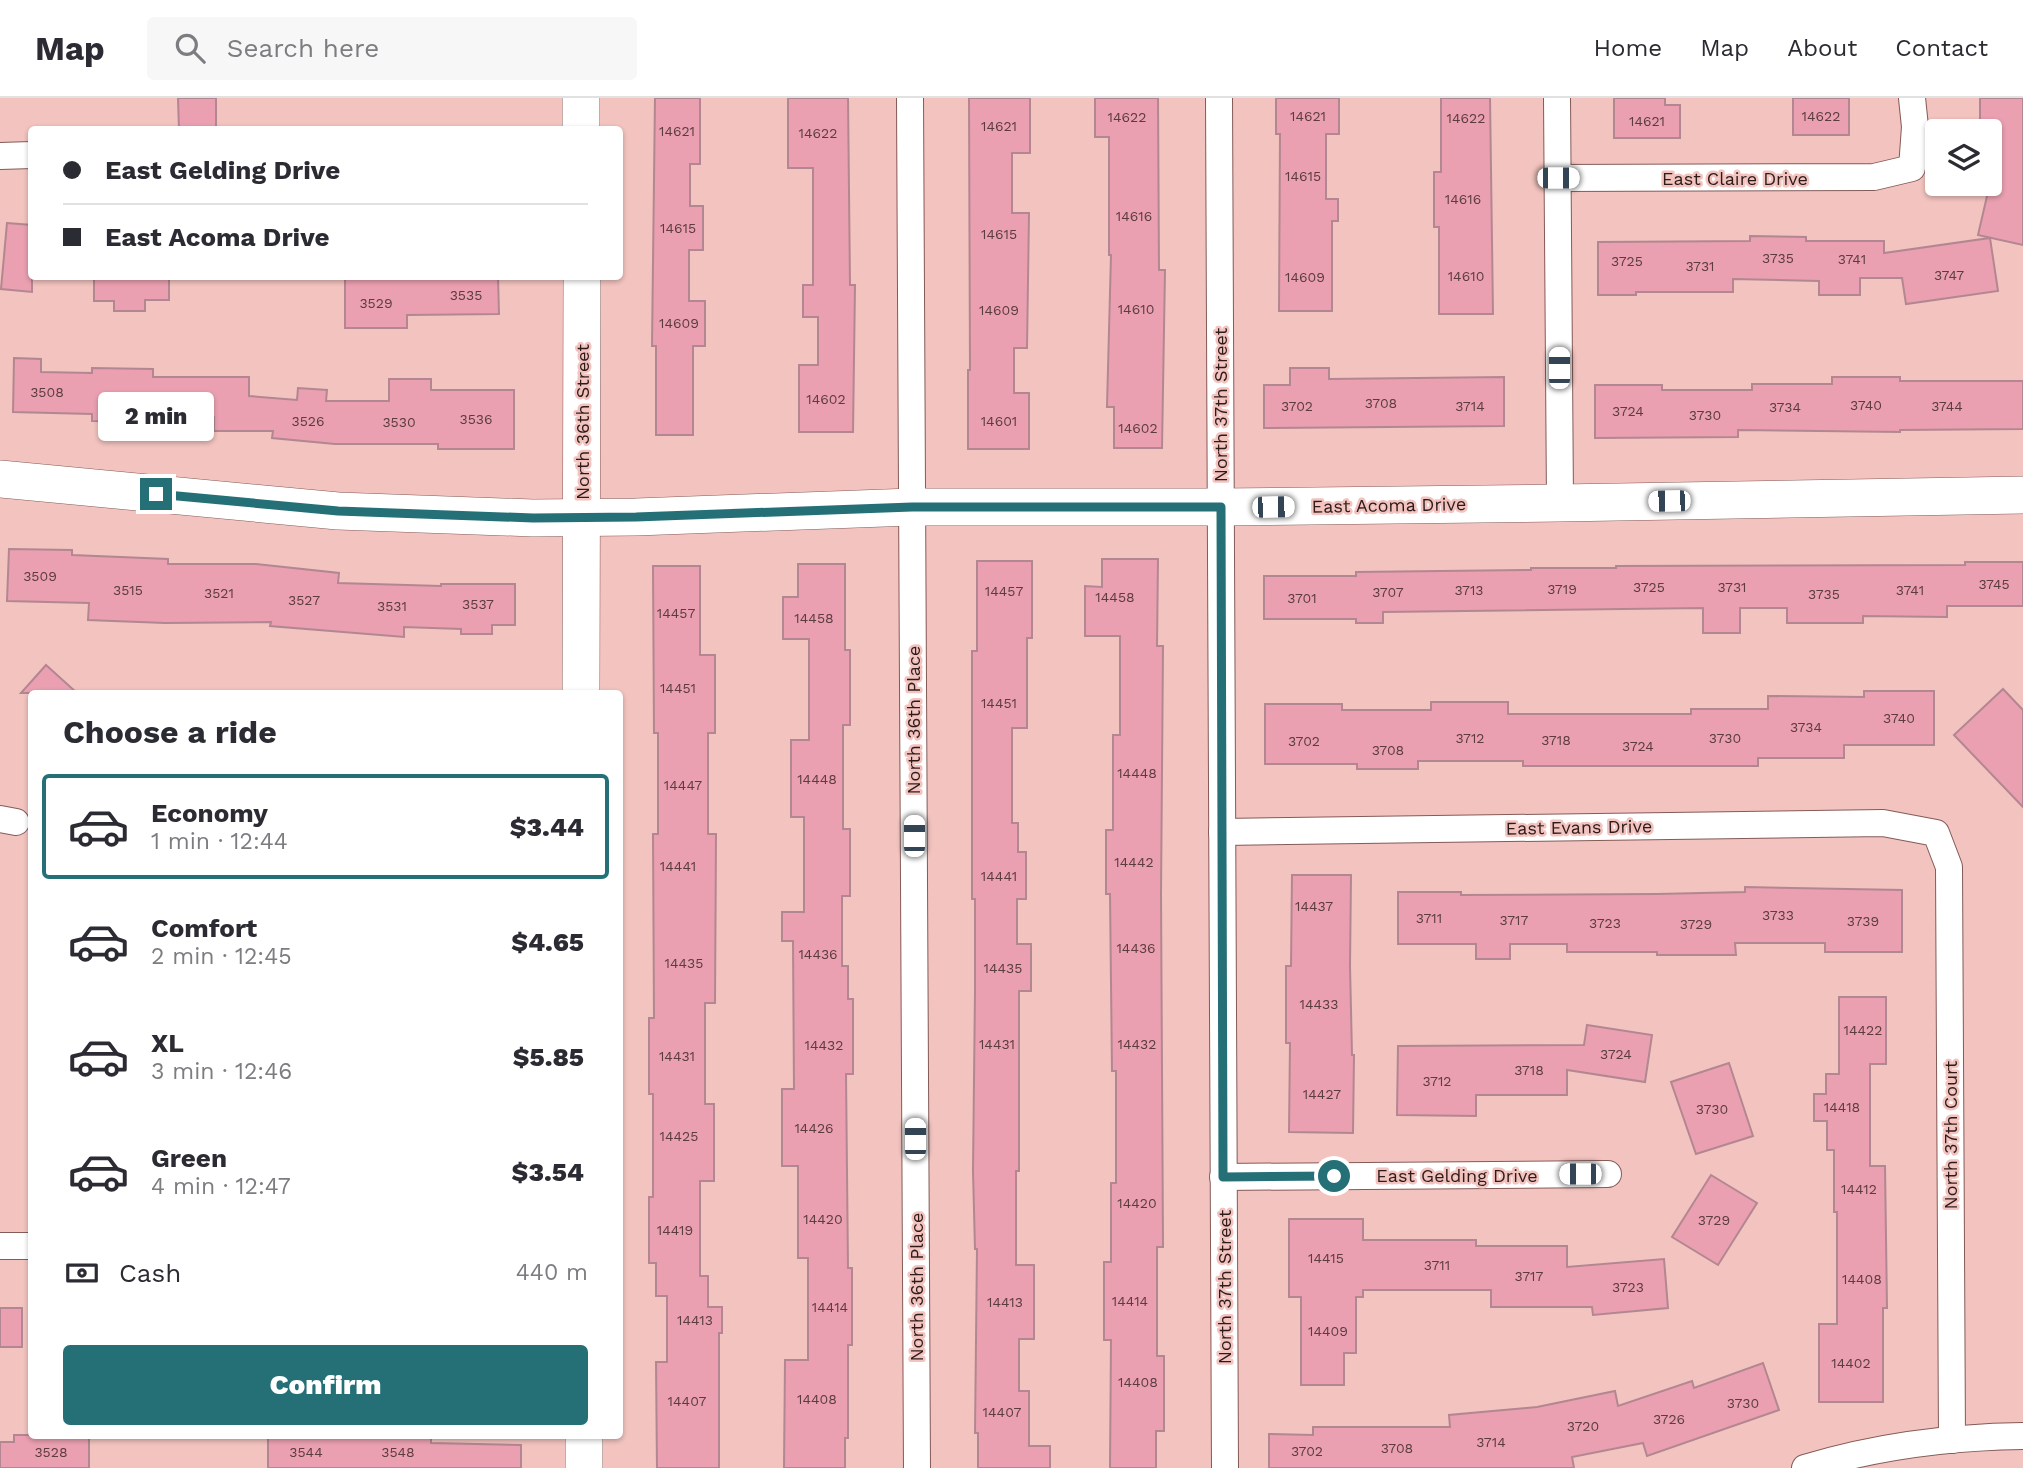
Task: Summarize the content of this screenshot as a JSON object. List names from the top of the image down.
{
  "streets": {
    "street": [
      "East Claire Drive",
      "North 37th Street",
      "North 36th Street",
      "East Acoma Drive",
      "North 36th Place",
      "East Evans Drive",
      "North 37th Court",
      "East Gelding Drive"
    ]
  },
  "crossings": [
    ["North 37th Street", "East Acoma Drive"],
    ["North 37th Street", "East Evans Drive"],
    ["North 37th Street", "East Gelding Drive"],
    ["North 36th Street", "East Acoma Drive"],
    ["East Acoma Drive", "North 36th Place"],
    ["East Evans Drive", "North 37th Court"]
  ],
  "house_numbers": [
    "14621",
    "14622",
    "14622",
    "14622",
    "14621",
    "14621",
    "14621",
    "14622",
    "14615",
    "14616",
    "14616",
    "14615",
    "14615",
    "3735",
    "3741",
    "3725",
    "3731",
    "3747",
    "14610",
    "14609",
    "3535",
    "3529",
    "14610",
    "14609",
    "14609",
    "3508",
    "14602",
    "3708",
    "3740",
    "3702",
    "3714",
    "3744",
    "3734",
    "3724",
    "3730",
    "3536",
    "3526",
    "14601",
    "3530",
    "14602",
    "3509",
    "3745",
    "3725",
    "3731",
    "3719",
    "3515",
    "3713",
    "3741",
    "14457",
    "3707",
    "3521",
    "3735",
    "14458",
    "3701",
    "3527",
    "3537",
    "3531",
    "14457",
    "14458",
    "14451",
    "14451",
    "3740",
    "3734",
    "3712",
    "3730",
    "3718",
    "3702",
    "3724",
    "3708",
    "14448",
    "14448",
    "14447",
    "14442",
    "14441",
    "14441",
    "14437",
    "3733",
    "3711",
    "3717",
    "3739",
    "3723",
    "3729",
    "14436",
    "14436",
    "14435",
    "14435",
    "14433",
    "14422",
    "14431",
    "14432",
    "14432",
    "3724",
    "14431",
    "3718",
    "3712",
    "14427",
    "14418",
    "3730",
    "14426",
    "14425",
    "14412",
    "14420",
    "14420",
    "3729",
    "14419",
    "14415",
    "3711",
    "3717",
    "14408",
    "3723",
    "14414",
    "14413",
    "14414",
    "14413",
    "14409",
    "14402",
    "14408",
    "14408",
    "14407",
    "3730",
    "14407",
    "3726",
    "3720",
    "3714",
    "3708",
    "3702",
    "3528",
    "3544",
    "3548"
  ],
  "page": {
    "header": "Map",
    "search": "Search here",
    "nav": [
      "Home",
      "Map",
      "About",
      "Contact"
    ],
    "banner": ["East Gelding Drive", "East Acoma Drive"],
    "bubble": "2 min",
    "heading": "Choose a ride",
    "list": [
      {
        "name": "Economy",
        "note": "1 min · 12:44",
        "value": "$3.44"
      },
      {
        "name": "Comfort",
        "note": "2 min · 12:45",
        "value": "$4.65"
      },
      {
        "name": "XL",
        "note": "3 min · 12:46",
        "value": "$5.85"
      },
      {
        "name": "Green",
        "note": "4 min · 12:47",
        "value": "$3.54"
      }
    ],
    "pay": ["Cash", "440 m"],
    "buttons": "Confirm"
  }
}
